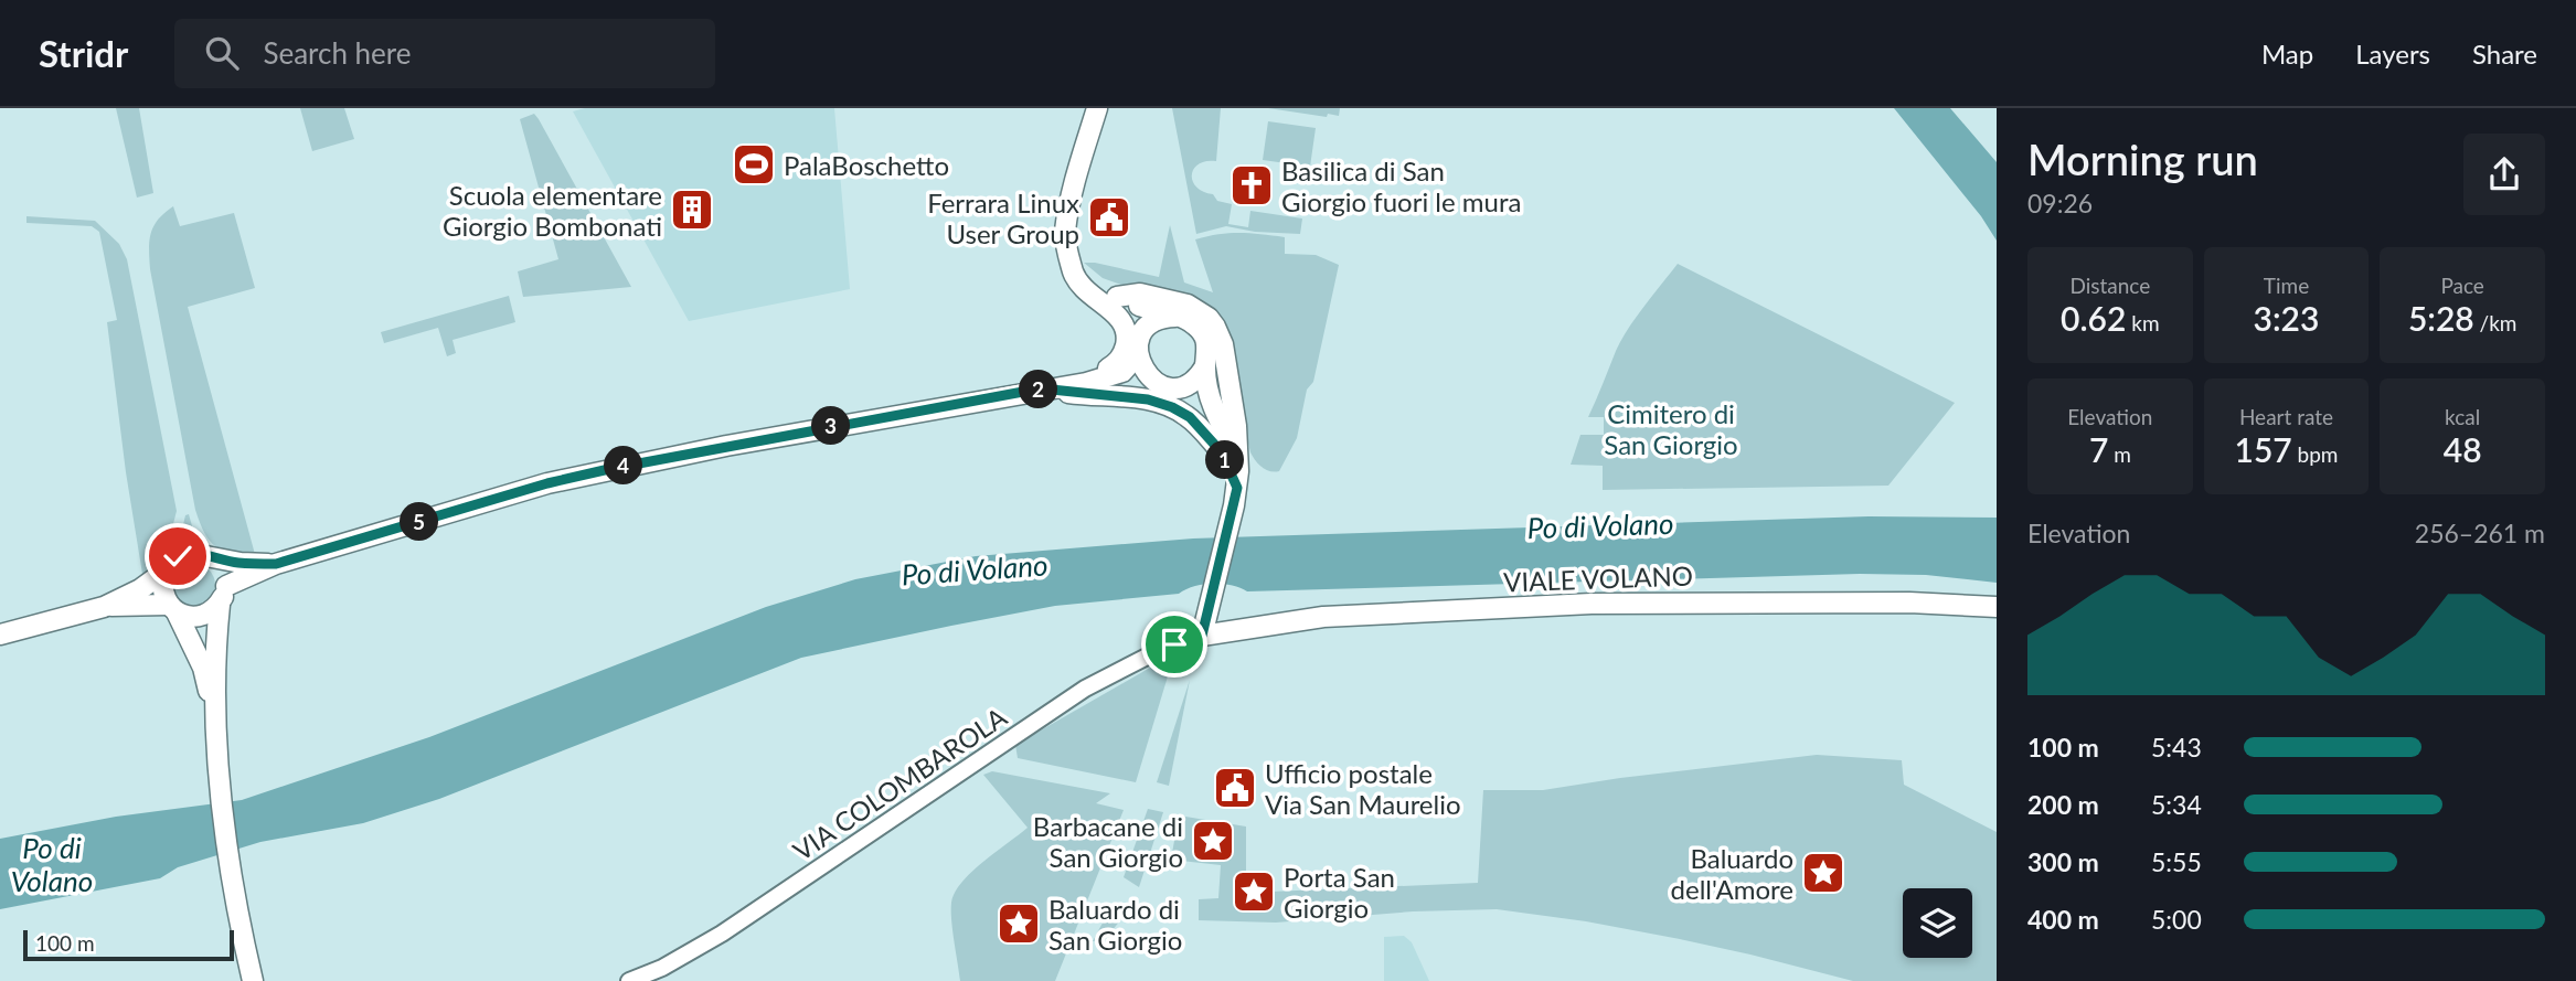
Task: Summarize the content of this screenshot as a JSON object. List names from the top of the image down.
{
  "streets": {
    "main road": ["VIALE VOLANO"],
    "street": ["VIA COLOMBAROLA"]
  },
  "crossings": [
    ["VIALE VOLANO", "VIA COLOMBAROLA"]
  ],
  "water": ["Po di Volano"],
  "parks": ["Cimitero di San Giorgio"],
  "places": {
    "sports": ["PalaBoschetto"],
    "church": ["Basilica di San Giorgio fuori le mura"],
    "building": ["Scuola elementare Giorgio Bombonati"],
    "public building": ["Ferrara Linux User Group", "Ufficio postale Via San Maurelio"],
    "place": [
      "Barbacane di San Giorgio",
      "Baluardo dell'Amore",
      "Porta San Giorgio",
      "Baluardo di San Giorgio"
    ]
  },
  "scale_bar": "100 m",
  "page": {
    "header": "Stridr",
    "search": "Search here",
    "nav": ["Map", "Layers", "Share"],
    "heading": ["Morning run", "09:26"],
    "stats": [
      ["Distance", "0.62 km"],
      ["Time", "3:23"],
      ["Pace", "5:28 /km"],
      ["Elevation", "7 m"],
      ["Heart rate", "157 bpm"],
      ["kcal", "48"]
    ],
    "pins": [
      "2",
      "3",
      "1",
      "4",
      "5"
    ],
    "chart": ["Elevation", "256–261 m"],
    "list": [
      {
        "name": "100 m",
        "note": "5:43"
      },
      {
        "name": "200 m",
        "note": "5:34"
      },
      {
        "name": "300 m",
        "note": "5:55"
      },
      {
        "name": "400 m",
        "note": "5:00"
      }
    ],
    "scale": "100 m"
  }
}
